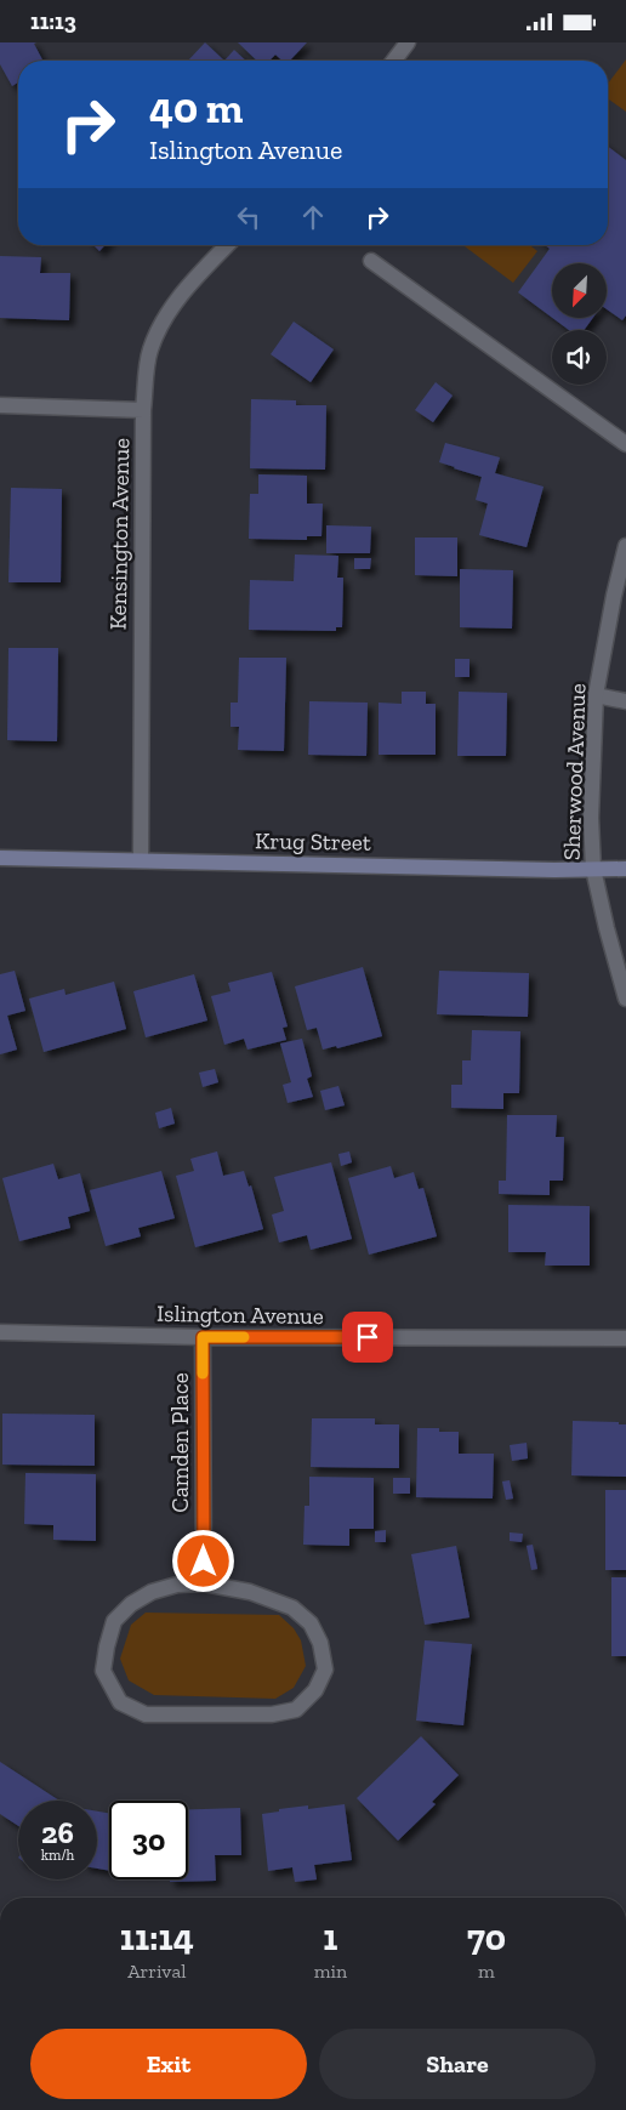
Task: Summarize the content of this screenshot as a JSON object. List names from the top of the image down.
{
  "streets": {
    "street": [
      "Kensington Avenue",
      "Sherwood Avenue",
      "Krug Street",
      "Islington Avenue",
      "Camden Place"
    ]
  },
  "crossings": [
    ["Kensington Avenue", "Krug Street"],
    ["Sherwood Avenue", "Krug Street"],
    ["Islington Avenue", "Camden Place"]
  ],
  "north": "bottom left",
  "page": {
    "status": "11:13",
    "turn": ["40 m", "Islington Avenue"],
    "speed": "26 km/h",
    "limit": "30",
    "eta": [
      "11:14",
      "Arrival",
      "1",
      "min",
      "70",
      "m"
    ],
    "buttons": ["Exit", "Share"]
  }
}
